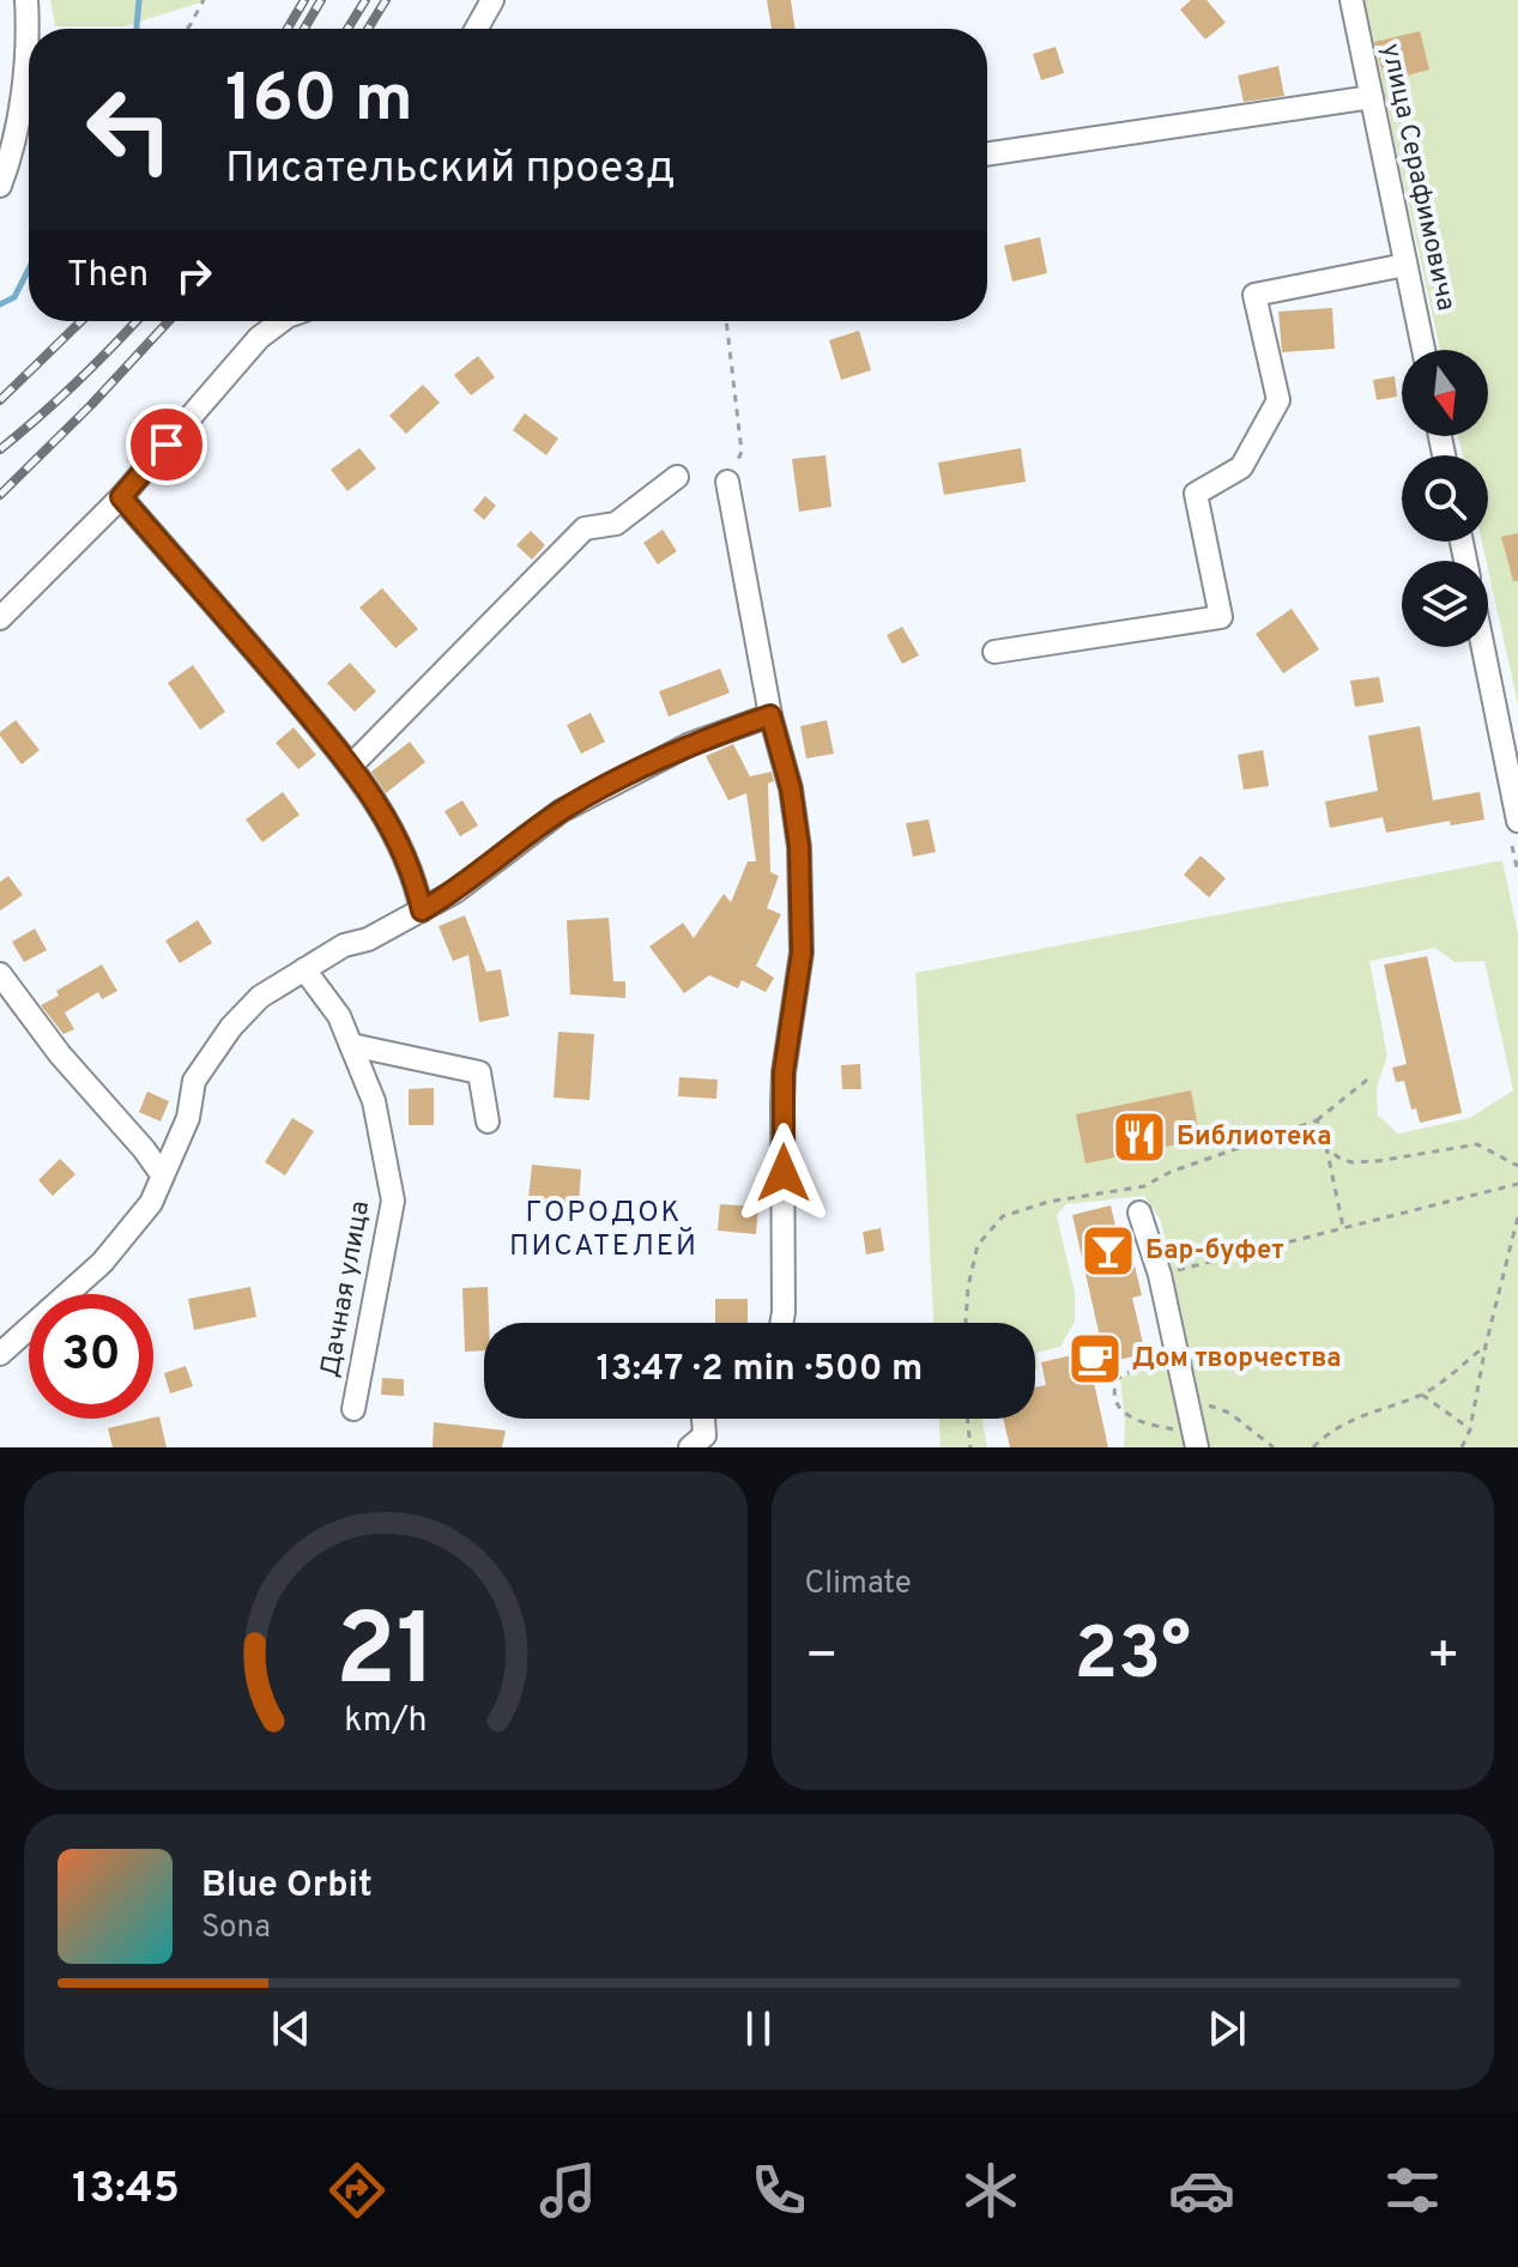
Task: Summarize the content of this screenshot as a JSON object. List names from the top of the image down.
{
  "streets": {
    "street": ["улица Серафимовича", "Дачная улица"]
  },
  "districts": ["ГОРОДОК ПИСАТЕЛЕЙ"],
  "places": {
    "restaurant": ["Библиотека"],
    "bar": ["Бар-буфет"],
    "cafe": ["Дом творчества"]
  },
  "north": "bottom",
  "page": {
    "turn": ["160 m", "Писательский проезд"],
    "then": "Then",
    "limit": "30",
    "trip": "13:47 · 2 min · 500 m",
    "tile": "Climate",
    "heat": ["−", "23°", "+"],
    "song": ["Blue Orbit", "Sona"],
    "tabs": "13:45",
    "gauge": ["21", "km/h"]
  }
}
